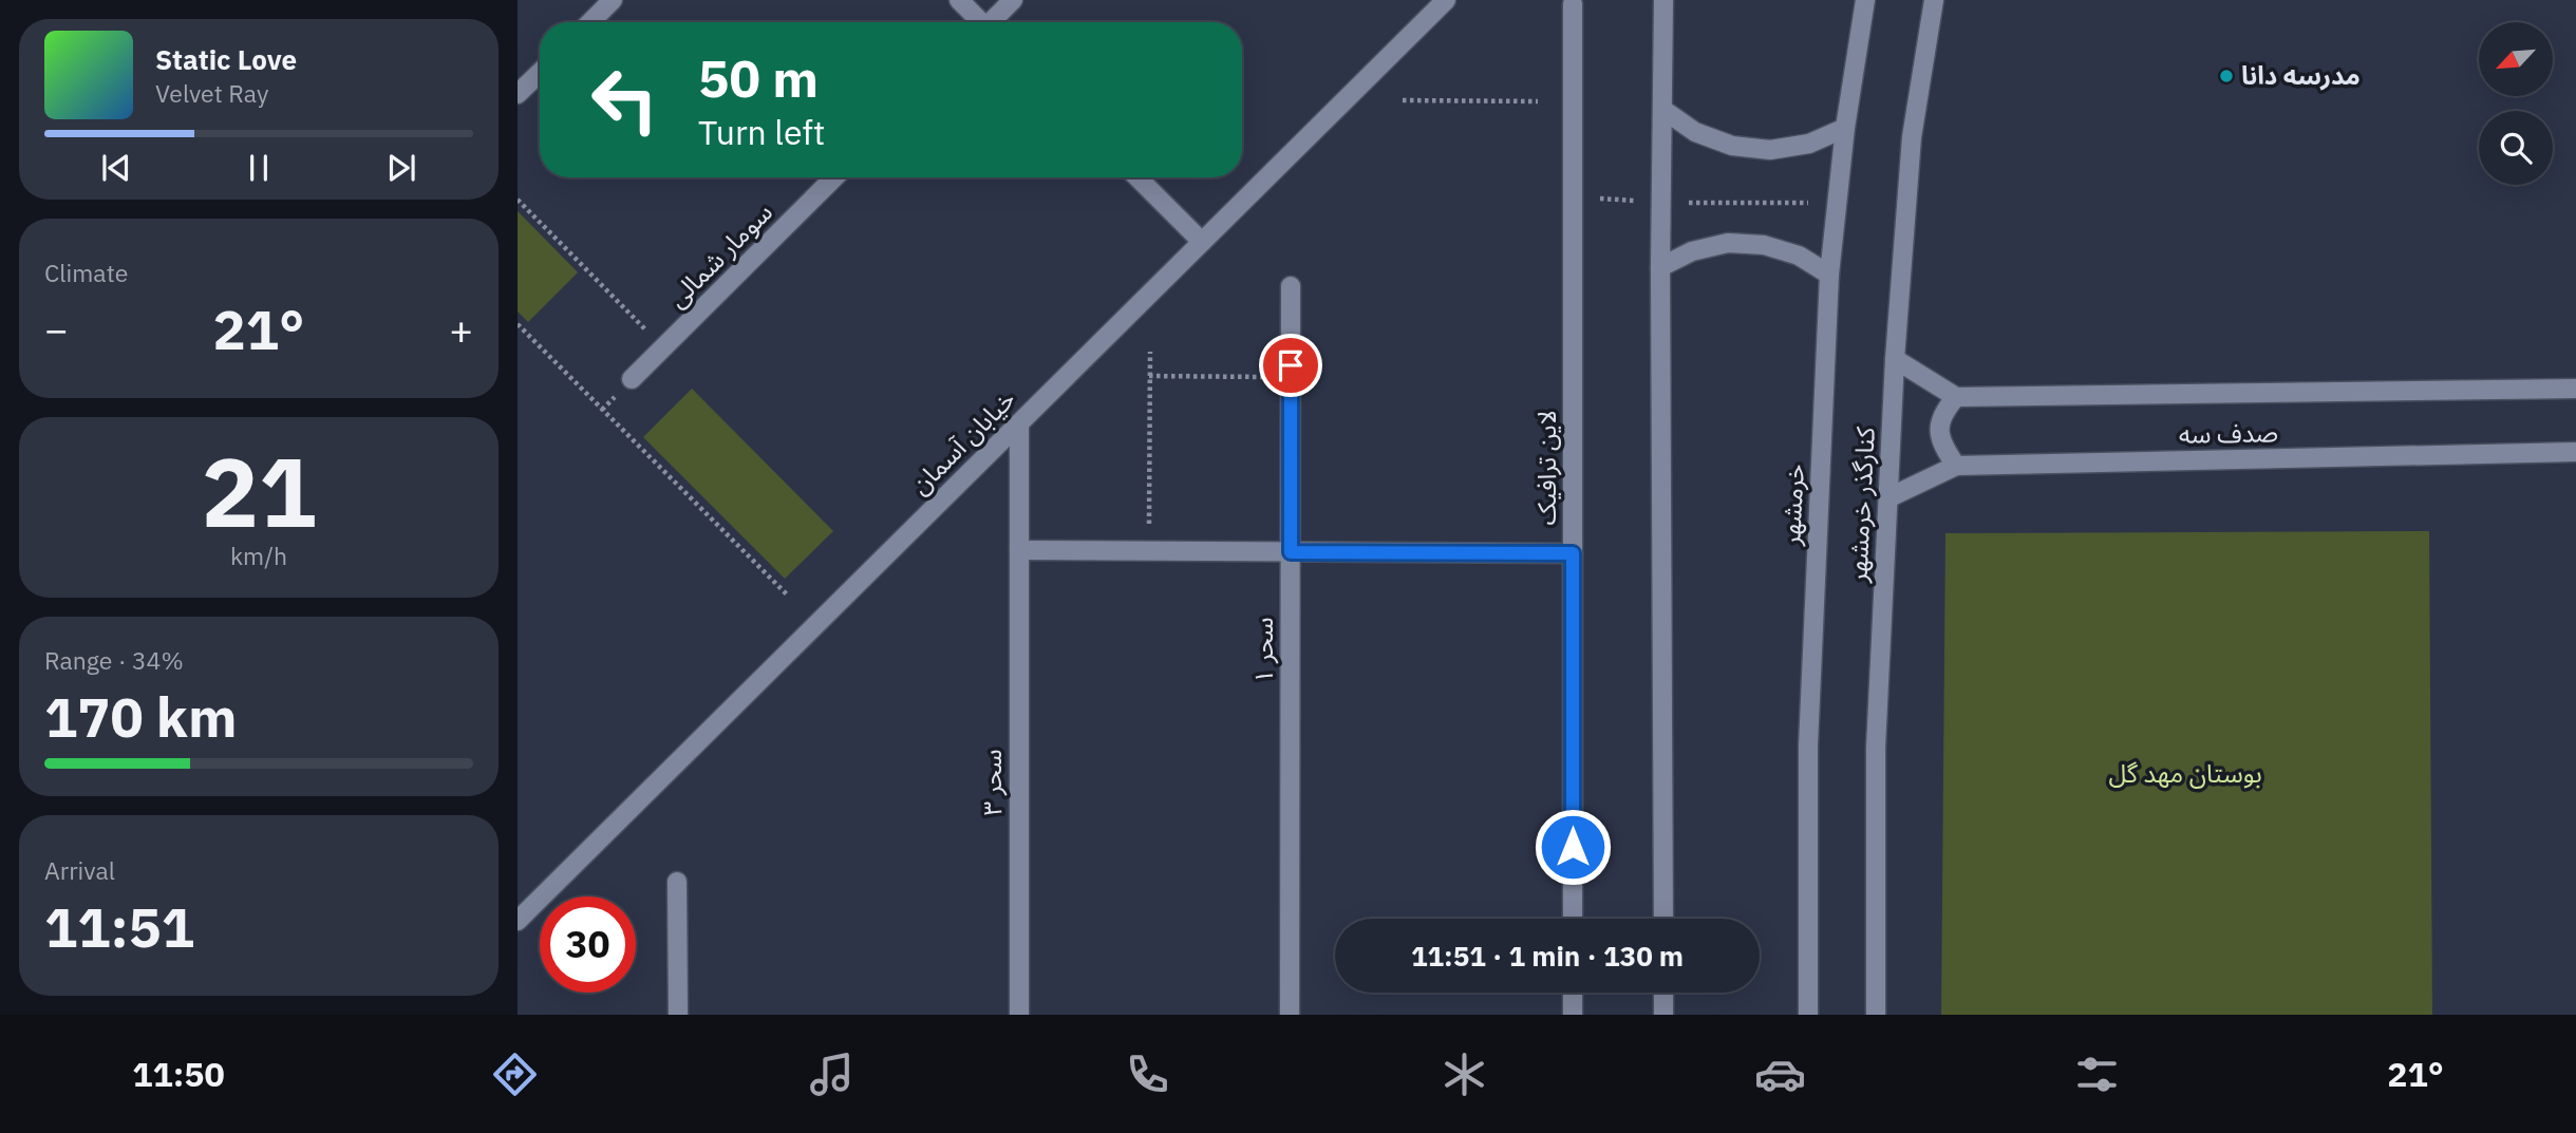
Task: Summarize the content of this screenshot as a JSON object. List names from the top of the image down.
{
  "streets": {
    "street": [
      "سومار شمالی",
      "صدف سه",
      "خیابان آسمان",
      "لاین ترافیک",
      "خرمشهر",
      "کنارگذر خرمشهر",
      "سحر ۱",
      "سحر ۳"
    ]
  },
  "crossings": [
    ["صدف سه", "کنارگذر خرمشهر"],
    ["خیابان آسمان", "سحر ۳"]
  ],
  "parks": ["بوستان مهد گل"],
  "places": ["مدرسه دانا"],
  "north": "bottom left",
  "page": {
    "turn": ["50 m", "Turn left"],
    "song": ["Static Love", "Velvet Ray"],
    "tile": [
      "Climate",
      ["21", "km/h"],
      ["Range · 34%", "170 km"],
      ["Arrival", "11:51"]
    ],
    "heat": ["−", "21°", "+"],
    "limit": "30",
    "trip": "11:51 · 1 min · 130 m",
    "tabs": ["11:50", "21°"]
  }
}
